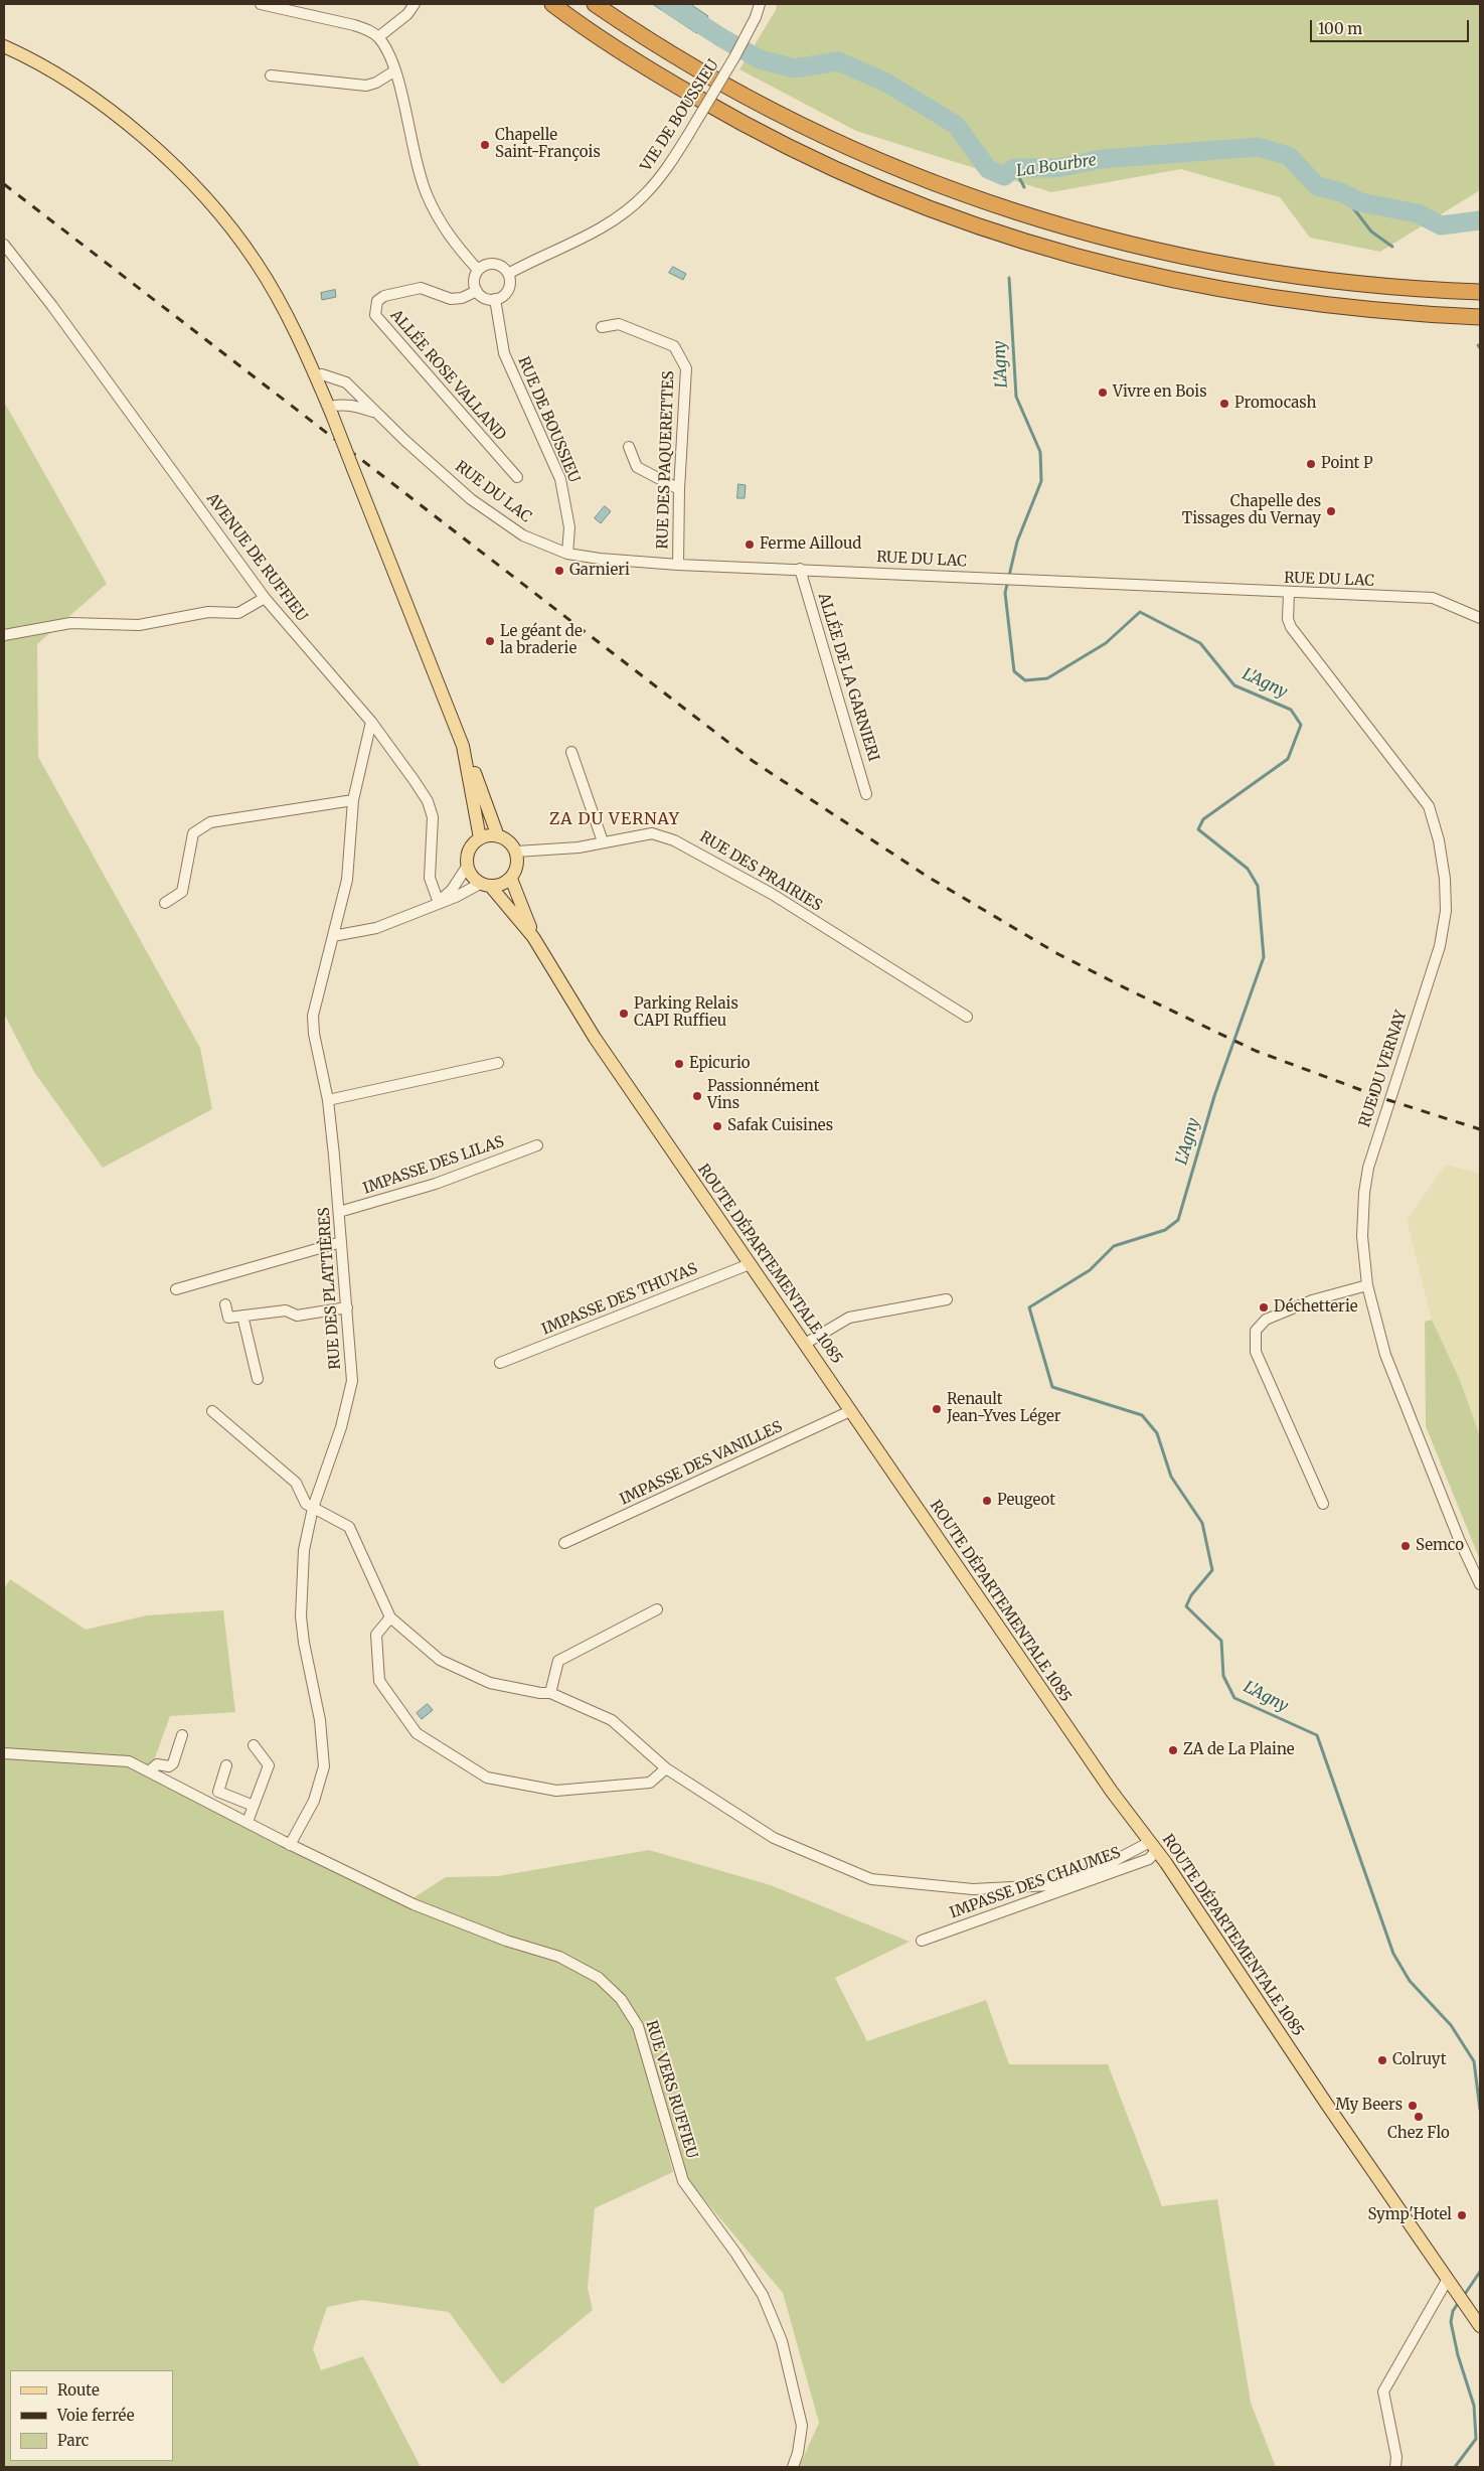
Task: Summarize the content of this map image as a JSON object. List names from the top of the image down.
{
  "streets": {
    "main road": ["ROUTE DÉPARTEMENTALE 1085"],
    "street": [
      "VIE DE BOUSSIEU",
      "ALLÉE ROSE VALLAND",
      "RUE DE BOUSSIEU",
      "RUE DES PAQUERETTES",
      "RUE DU LAC",
      "AVENUE DE RUFFIEU",
      "ALLÉE DE LA GARNIERI",
      "RUE DES PRAIRIES",
      "RUE DU VERNAY",
      "IMPASSE DES LILAS",
      "RUE DES PLATTIÈRES",
      "IMPASSE DES THUYAS",
      "IMPASSE DES VANILLES",
      "IMPASSE DES CHAUMES",
      "RUE VERS RUFFIEU"
    ]
  },
  "crossings": [
    ["VIE DE BOUSSIEU", "ALLÉE ROSE VALLAND"],
    ["VIE DE BOUSSIEU", "RUE DE BOUSSIEU"],
    ["ALLÉE ROSE VALLAND", "RUE DE BOUSSIEU"],
    ["RUE DE BOUSSIEU", "RUE DU LAC"],
    ["RUE DES PAQUERETTES", "RUE DU LAC"],
    ["RUE DU LAC", "ALLÉE DE LA GARNIERI"],
    ["RUE DU LAC", "RUE DU VERNAY"],
    ["AVENUE DE RUFFIEU", "RUE DES PLATTIÈRES"],
    ["IMPASSE DES LILAS", "RUE DES PLATTIÈRES"],
    ["ROUTE DÉPARTEMENTALE 1085", "IMPASSE DES THUYAS"],
    ["ROUTE DÉPARTEMENTALE 1085", "IMPASSE DES VANILLES"],
    ["ROUTE DÉPARTEMENTALE 1085", "IMPASSE DES CHAUMES"],
    ["RUE DES PLATTIÈRES", "RUE VERS RUFFIEU"]
  ],
  "districts": ["ZA DU VERNAY"],
  "water": ["La Bourbre", "L'Agny"],
  "places": [
    "Chapelle Saint-François",
    "Vivre en Bois",
    "Promocash",
    "Point P",
    "Chapelle des Tissages du Vernay",
    "Ferme Ailloud",
    "Garnieri",
    "Le géant de la braderie",
    "Parking Relais CAPI Ruffieu",
    "Epicurio",
    "Passionnément Vins",
    "Safak Cuisines",
    "Déchetterie",
    "Renault Jean-Yves Léger",
    "Peugeot",
    "Semco",
    "ZA de La Plaine",
    "Colruyt",
    "My Beers",
    "Chez Flo",
    "Symp'Hotel"
  ],
  "legend": ["Route", "Voie ferrée", "Parc"],
  "scale_bar": "100 m"
}
